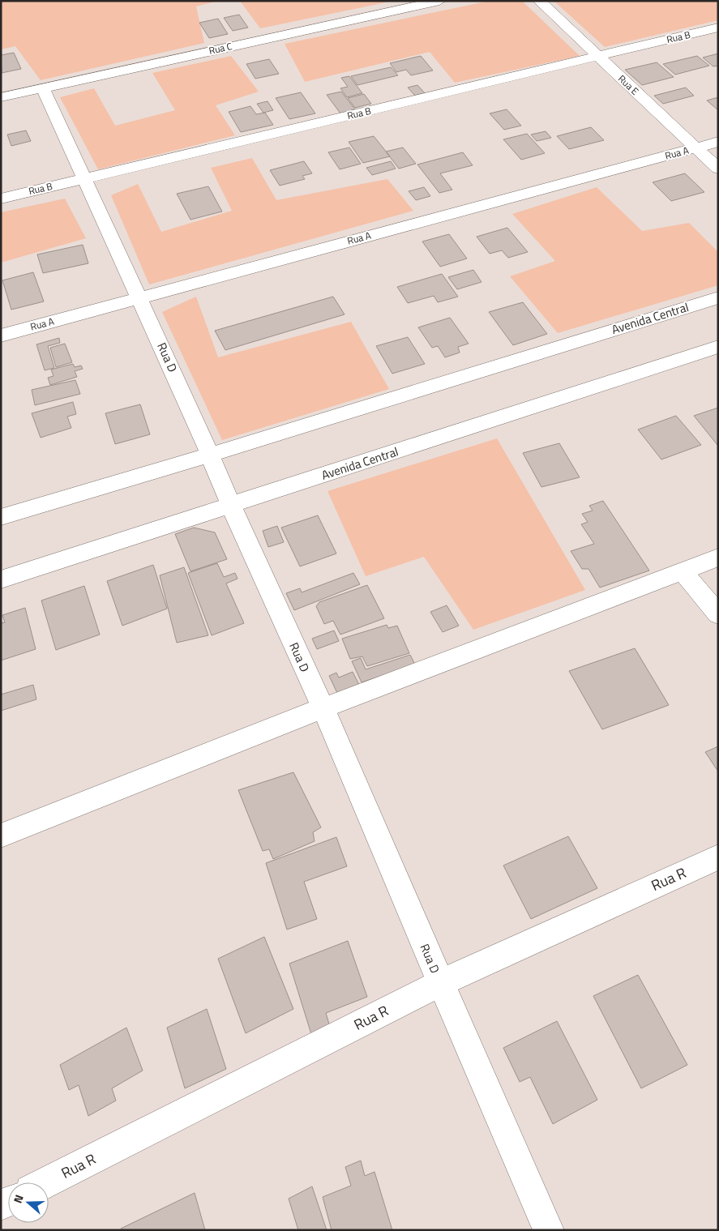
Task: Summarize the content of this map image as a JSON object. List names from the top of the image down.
{
  "streets": {
    "street": [
      "Rua B",
      "Rua C",
      "Rua E",
      "Rua A",
      "Avenida Central",
      "Rua D",
      "Rua R"
    ]
  },
  "crossings": [
    ["Rua B", "Rua E"],
    ["Rua B", "Rua D"],
    ["Rua C", "Rua D"],
    ["Rua E", "Rua A"],
    ["Rua A", "Rua D"],
    ["Avenida Central", "Rua D"],
    ["Rua D", "Rua R"]
  ],
  "north": "left"
}
